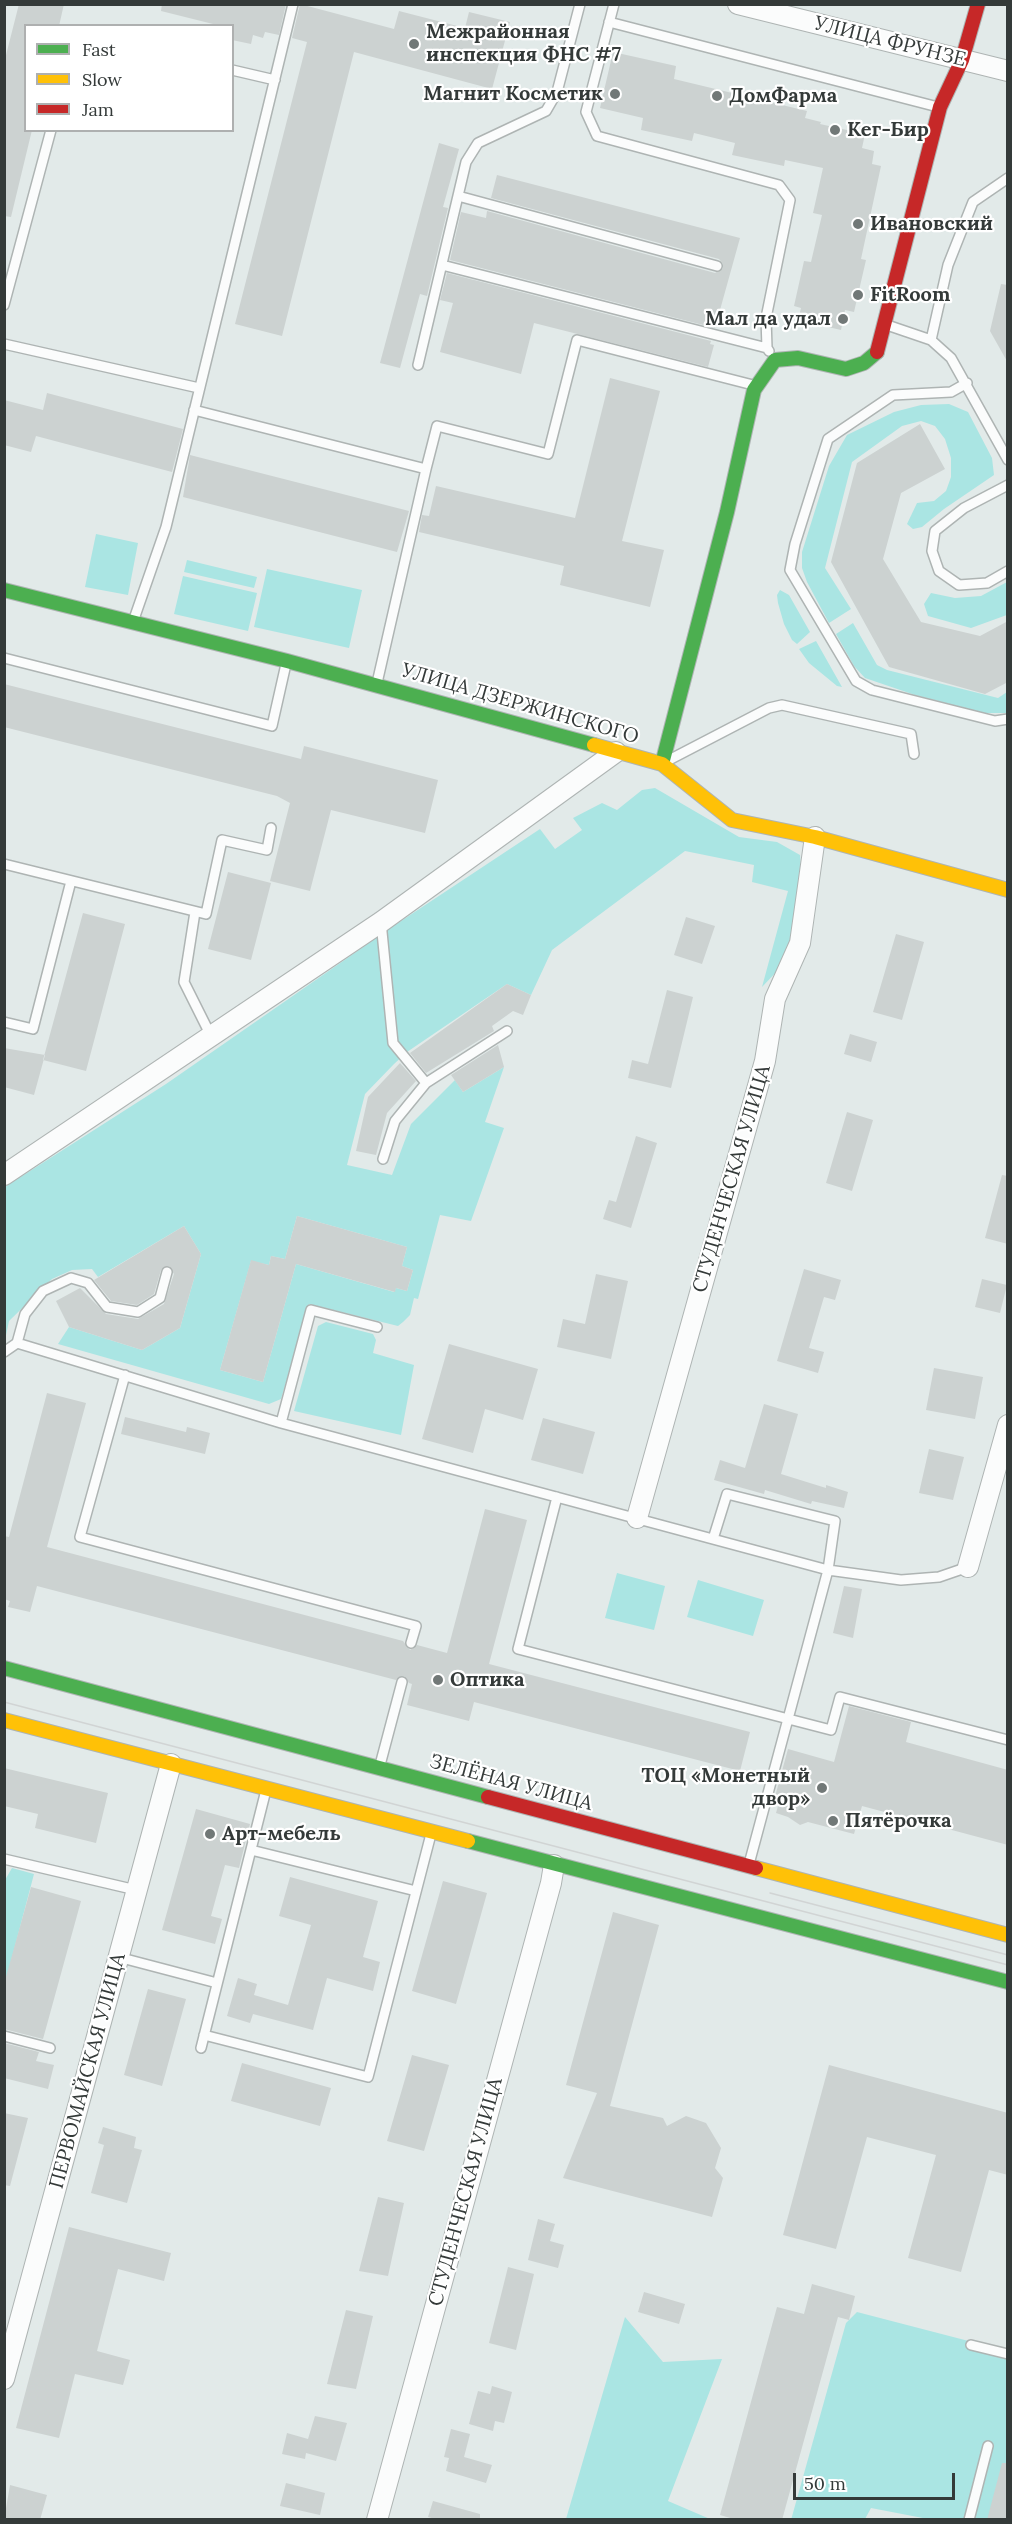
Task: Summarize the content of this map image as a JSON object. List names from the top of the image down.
{
  "streets": {
    "street": [
      "УЛИЦА ФРУНЗЕ",
      "УЛИЦА ДЗЕРЖИНСКОГО",
      "СТУДЕНЧЕСКАЯ УЛИЦА",
      "ЗЕЛЁНАЯ УЛИЦА",
      "ПЕРВОМАЙСКАЯ УЛИЦА"
    ]
  },
  "crossings": [
    ["УЛИЦА ДЗЕРЖИНСКОГО", "СТУДЕНЧЕСКАЯ УЛИЦА"]
  ],
  "places": [
    "Межрайонная инспекция ФНС #7",
    "Магнит Косметик",
    "ДомФарма",
    "Кег-Бир",
    "Ивановский",
    "FitRoom",
    "Мал да удал",
    "Оптика",
    "ТОЦ «Монетный двор»",
    "Пятёрочка",
    "Арт-мебель"
  ],
  "legend": ["Fast", "Slow", "Jam"],
  "scale_bar": "50 m"
}
